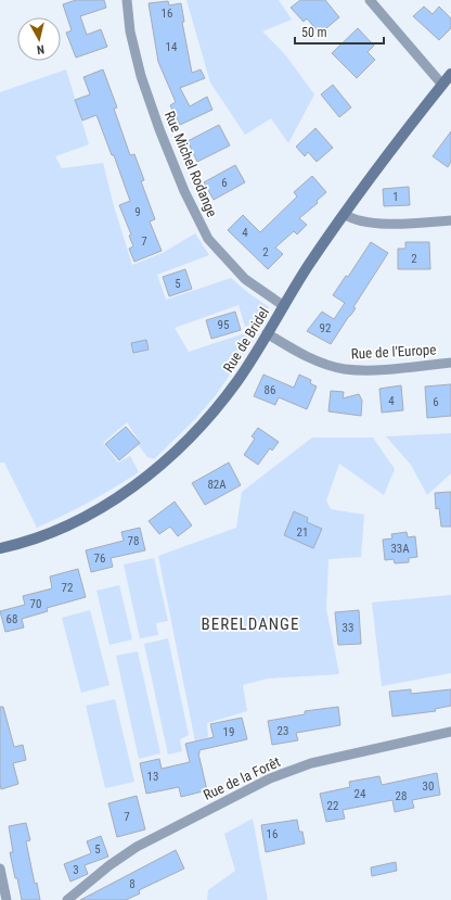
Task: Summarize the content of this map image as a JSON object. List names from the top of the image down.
{
  "streets": {
    "main road": ["Rue de Bridel"],
    "street": ["Rue Michel Rodange", "Rue de l'Europe", "Rue de la Forêt"]
  },
  "crossings": [
    ["Rue Michel Rodange", "Rue de Bridel"],
    ["Rue de Bridel", "Rue de l'Europe"]
  ],
  "districts": ["BERELDANGE"],
  "house_numbers": [
    "16",
    "14",
    "6",
    "1",
    "9",
    "4",
    "7",
    "2",
    "2",
    "5",
    "95",
    "92",
    "86",
    "4",
    "6",
    "82A",
    "21",
    "78",
    "33A",
    "76",
    "72",
    "70",
    "68",
    "33",
    "23",
    "19",
    "13",
    "30",
    "24",
    "28",
    "22",
    "7",
    "16",
    "5",
    "3",
    "8"
  ],
  "scale_bar": "50 m",
  "north": "bottom"
}
